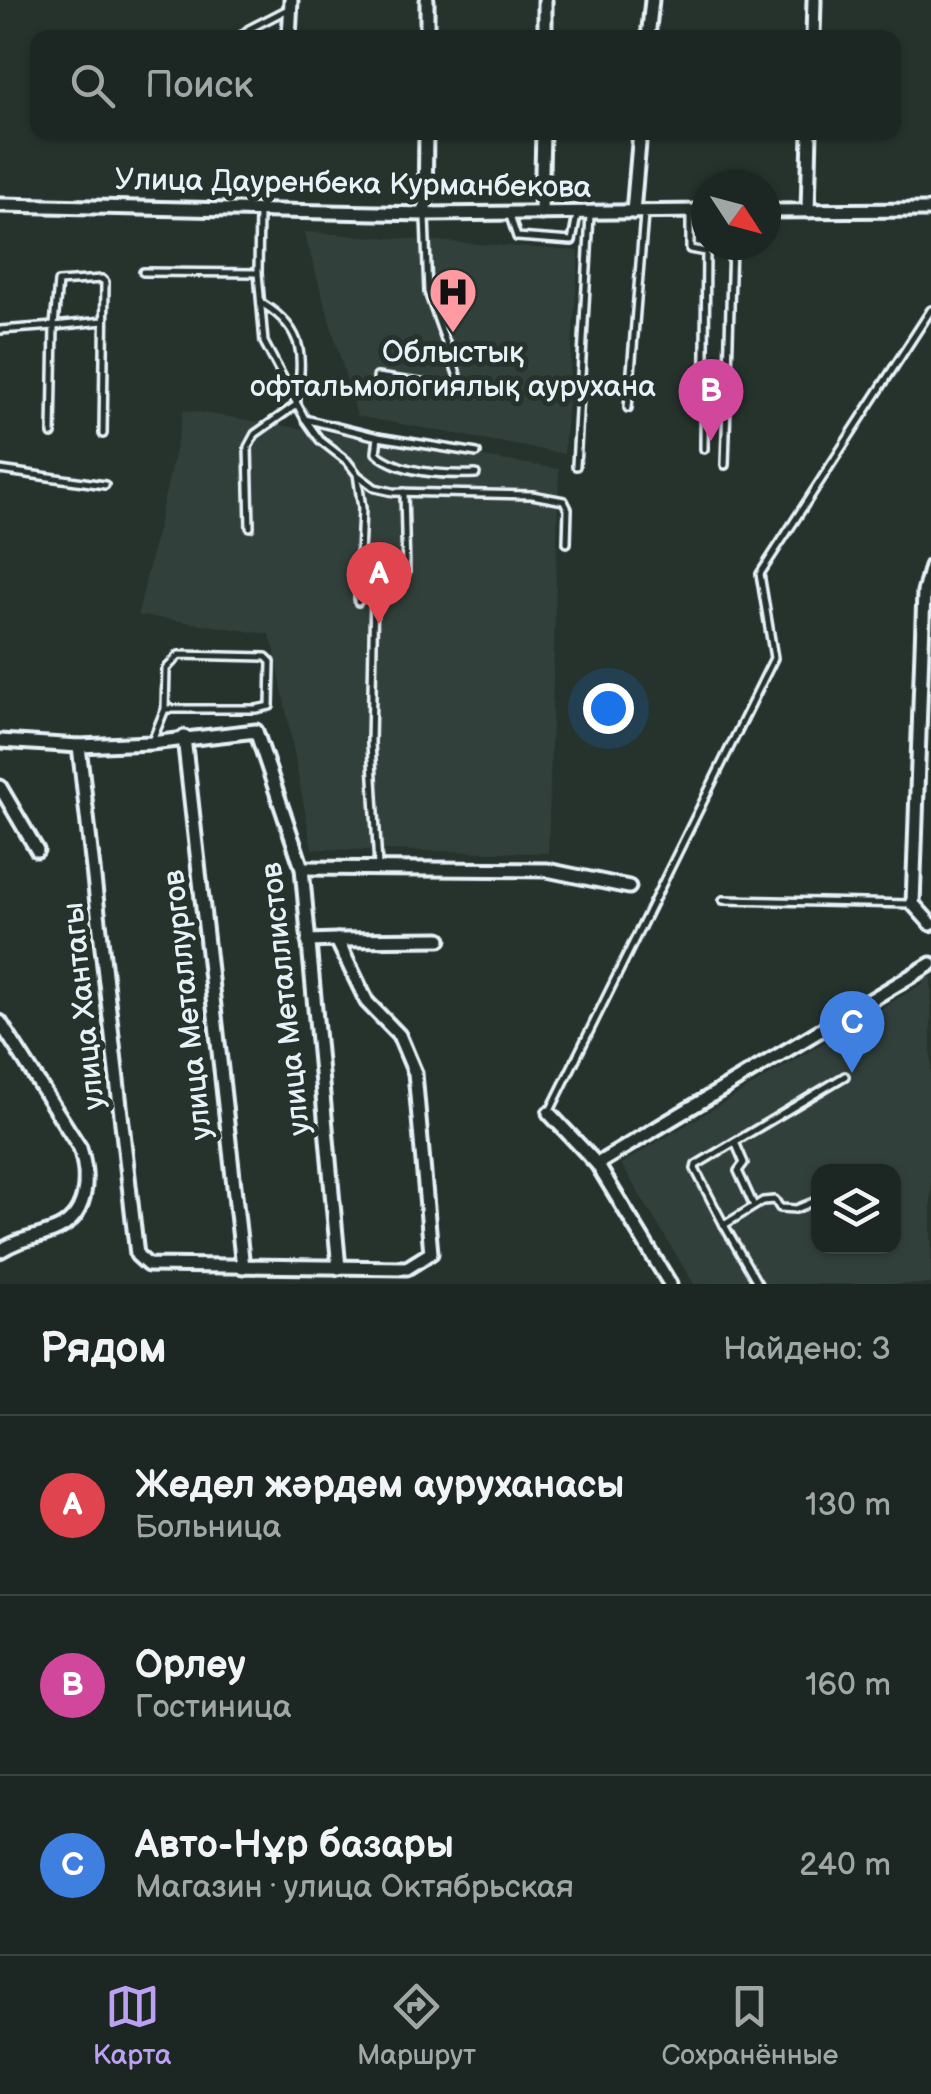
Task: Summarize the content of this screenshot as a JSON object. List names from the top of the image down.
{
  "streets": {
    "street": [
      "Улица Дауренбека Курманбекова",
      "улица Металлистов",
      "улица Металлургов",
      "улица Хантагы"
    ]
  },
  "crossings": [
    ["улица Металлистов", "улица Металлургов"],
    ["улица Металлургов", "улица Хантагы"]
  ],
  "places": {
    "hospital": ["Облыстық офтальмологиялық аурухана"]
  },
  "north": "bottom right",
  "page": {
    "search": "Поиск",
    "pins": ["B", "A", "C"],
    "heading": ["Рядом", "Найдено: 3"],
    "list": [
      {
        "mark": "A",
        "name": "Жедел жәрдем ауруханасы",
        "note": "Больница",
        "value": "130 m"
      },
      {
        "mark": "B",
        "name": "Орлеу",
        "note": "Гостиница",
        "value": "160 m"
      },
      {
        "mark": "C",
        "name": "Авто-Нұр базары",
        "note": "Магазин · улица Октябрьская",
        "value": "240 m"
      }
    ],
    "nav": ["Карта", "Маршрут", "Сохранённые"]
  }
}
